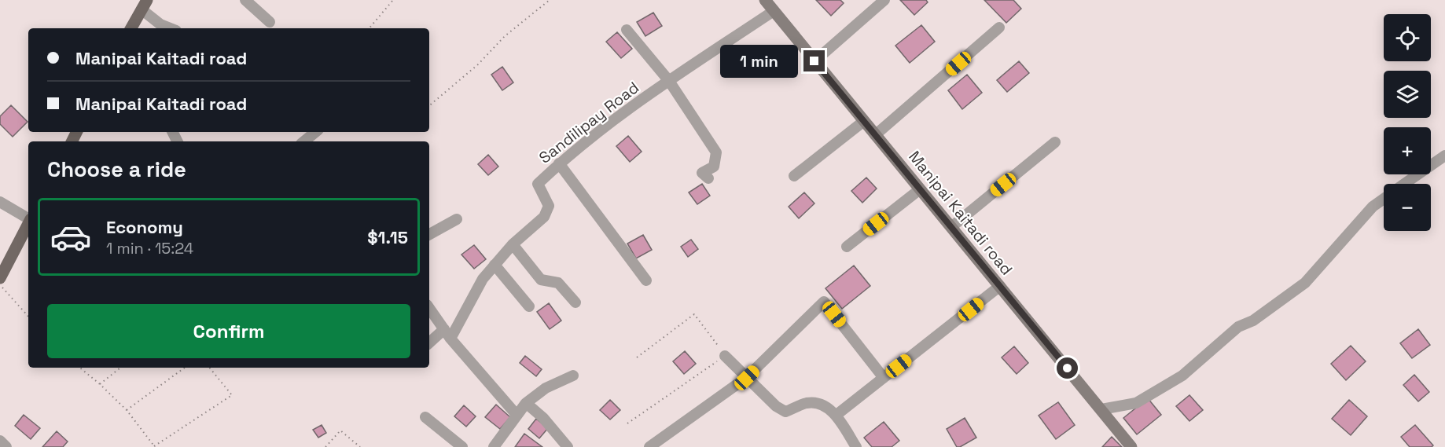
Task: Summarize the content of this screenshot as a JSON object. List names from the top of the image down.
{
  "streets": {
    "main road": ["Manipai Kaitadi road"],
    "street": ["Sandilipay Road"]
  },
  "crossings": [
    ["Sandilipay Road", "Manipai Kaitadi road"]
  ],
  "page": {
    "map_buttons": ["+", "−"],
    "banner": ["Manipai Kaitadi road", "Manipai Kaitadi road"],
    "bubble": "1 min",
    "heading": "Choose a ride",
    "list": [
      {
        "name": "Economy",
        "note": "1 min · 15:24",
        "value": "$1.15"
      }
    ],
    "buttons": "Confirm"
  }
}
